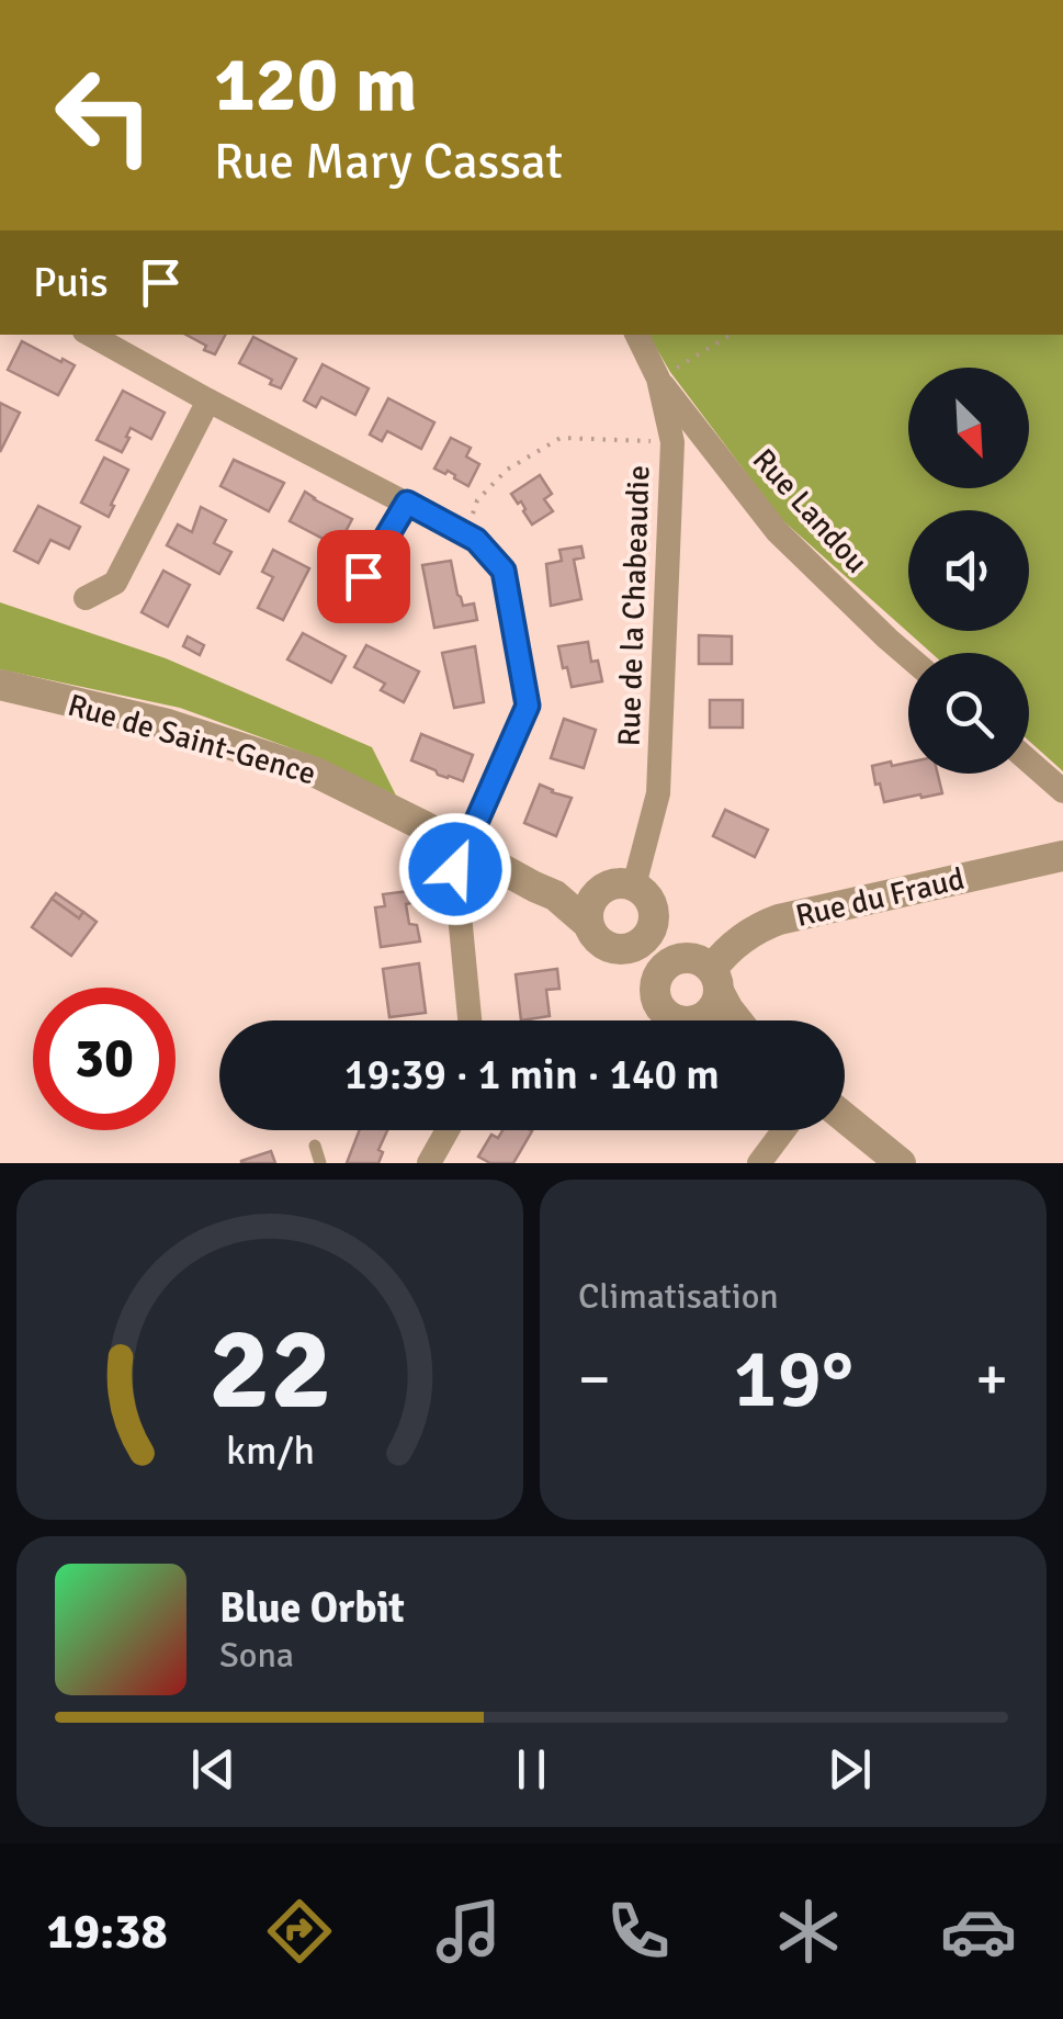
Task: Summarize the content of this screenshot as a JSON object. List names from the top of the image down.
{
  "streets": {
    "street": [
      "Rue Landou",
      "Rue de la Chabeaudie",
      "Rue de Saint-Gence",
      "Rue du Fraud"
    ]
  },
  "crossings": [
    ["Rue Landou", "Rue de la Chabeaudie"],
    ["Rue de la Chabeaudie", "Rue de Saint-Gence"]
  ],
  "north": "bottom right",
  "page": {
    "turn": ["120 m", "Rue Mary Cassat"],
    "then": "Puis",
    "limit": "30",
    "trip": "19:39 · 1 min · 140 m",
    "tile": "Climatisation",
    "heat": ["−", "19°", "+"],
    "song": ["Blue Orbit", "Sona"],
    "tabs": "19:38",
    "gauge": ["22", "km/h"]
  }
}
